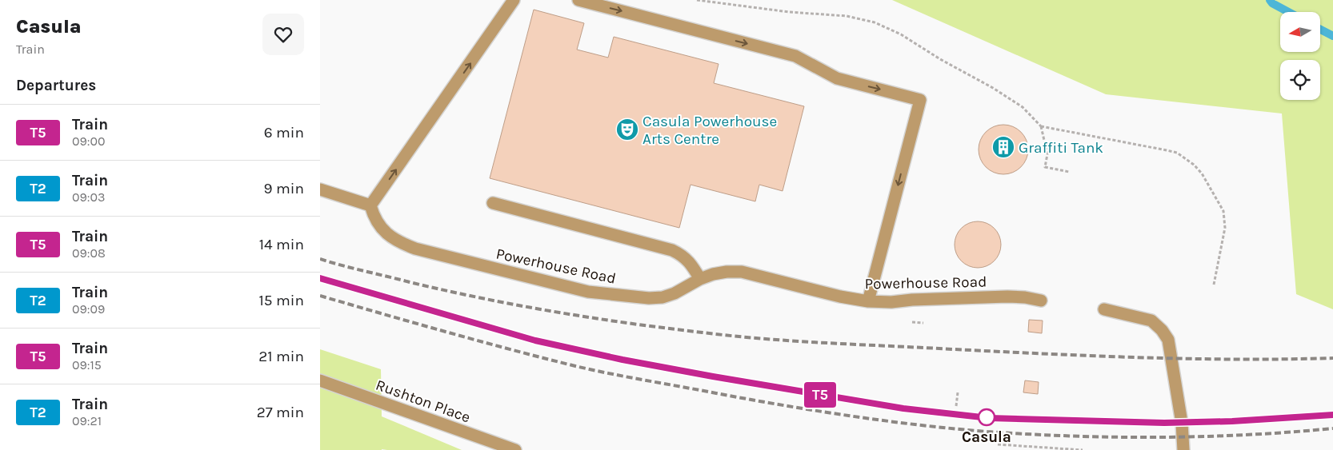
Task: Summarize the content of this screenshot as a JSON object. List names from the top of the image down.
{
  "streets": {
    "street": ["Powerhouse Road", "Rushton Place"]
  },
  "places": {
    "theatre": ["Casula Powerhouse Arts Centre"],
    "building": ["Graffiti Tank"],
    "other": ["Casula"]
  },
  "north": "left",
  "page": {
    "heading": [
      ["Casula", "Train"],
      "Departures"
    ],
    "on_map": "T5",
    "list": [
      {
        "mark": "T5",
        "name": "Train",
        "note": "09:00",
        "value": "6 min"
      },
      {
        "mark": "T2",
        "name": "Train",
        "note": "09:03",
        "value": "9 min"
      },
      {
        "mark": "T5",
        "name": "Train",
        "note": "09:08",
        "value": "14 min"
      },
      {
        "mark": "T2",
        "name": "Train",
        "note": "09:09",
        "value": "15 min"
      },
      {
        "mark": "T5",
        "name": "Train",
        "note": "09:15",
        "value": "21 min"
      },
      {
        "mark": "T2",
        "name": "Train",
        "note": "09:21",
        "value": "27 min"
      }
    ]
  }
}
